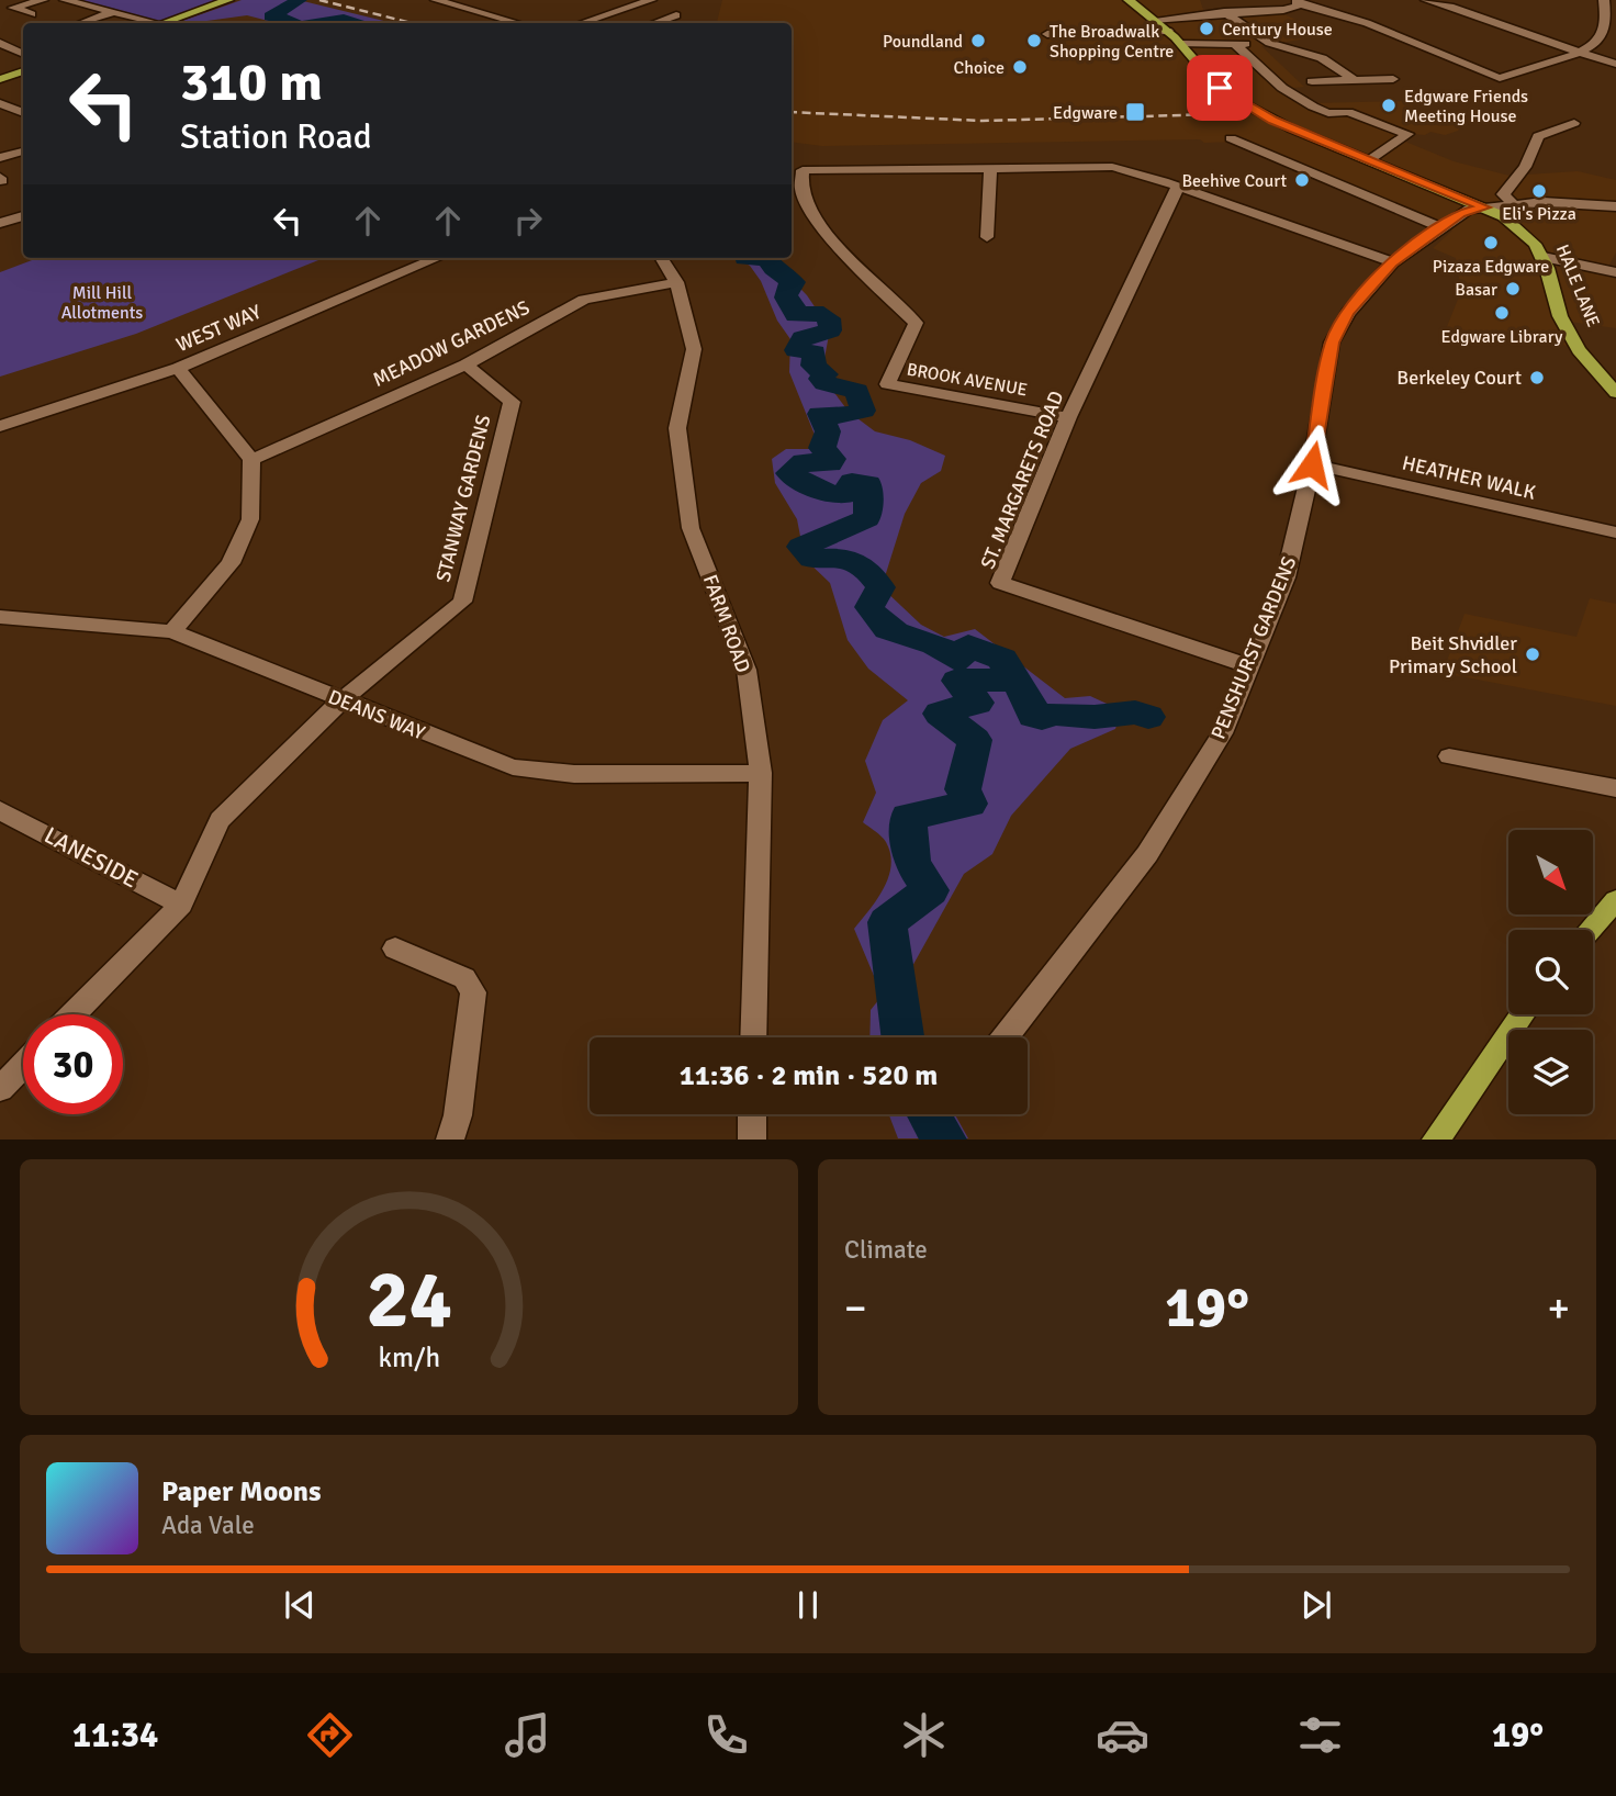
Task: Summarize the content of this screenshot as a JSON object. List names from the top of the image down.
{
  "streets": {
    "main road": ["HALE LANE"],
    "street": [
      "WEST WAY",
      "MEADOW GARDENS",
      "BROOK AVENUE",
      "HEATHER WALK",
      "ST. MARGARETS ROAD",
      "STANWAY GARDENS",
      "FARM ROAD",
      "PENSHURST GARDENS",
      "DEANS WAY",
      "LANESIDE"
    ]
  },
  "crossings": [
    ["HALE LANE", "PENSHURST GARDENS"],
    ["MEADOW GARDENS", "STANWAY GARDENS"],
    ["MEADOW GARDENS", "FARM ROAD"],
    ["BROOK AVENUE", "ST. MARGARETS ROAD"],
    ["HEATHER WALK", "PENSHURST GARDENS"],
    ["ST. MARGARETS ROAD", "PENSHURST GARDENS"],
    ["STANWAY GARDENS", "DEANS WAY"],
    ["FARM ROAD", "DEANS WAY"]
  ],
  "parks": ["Mill Hill Allotments"],
  "places": {
    "other": [
      "Century House",
      "Poundland",
      "The Broadwalk Shopping Centre",
      "Choice",
      "Edgware Friends Meeting House",
      "Beehive Court",
      "Eli's Pizza",
      "Pizaza Edgware",
      "Basar",
      "Edgware Library",
      "Berkeley Court",
      "Beit Shvidler Primary School"
    ],
    "transit": ["Edgware"]
  },
  "north": "bottom right",
  "page": {
    "turn": ["310 m", "Station Road"],
    "limit": "30",
    "trip": "11:36 · 2 min · 520 m",
    "tile": "Climate",
    "heat": ["−", "19°", "+"],
    "song": ["Paper Moons", "Ada Vale"],
    "tabs": ["11:34", "19°"],
    "gauge": ["24", "km/h"]
  }
}
